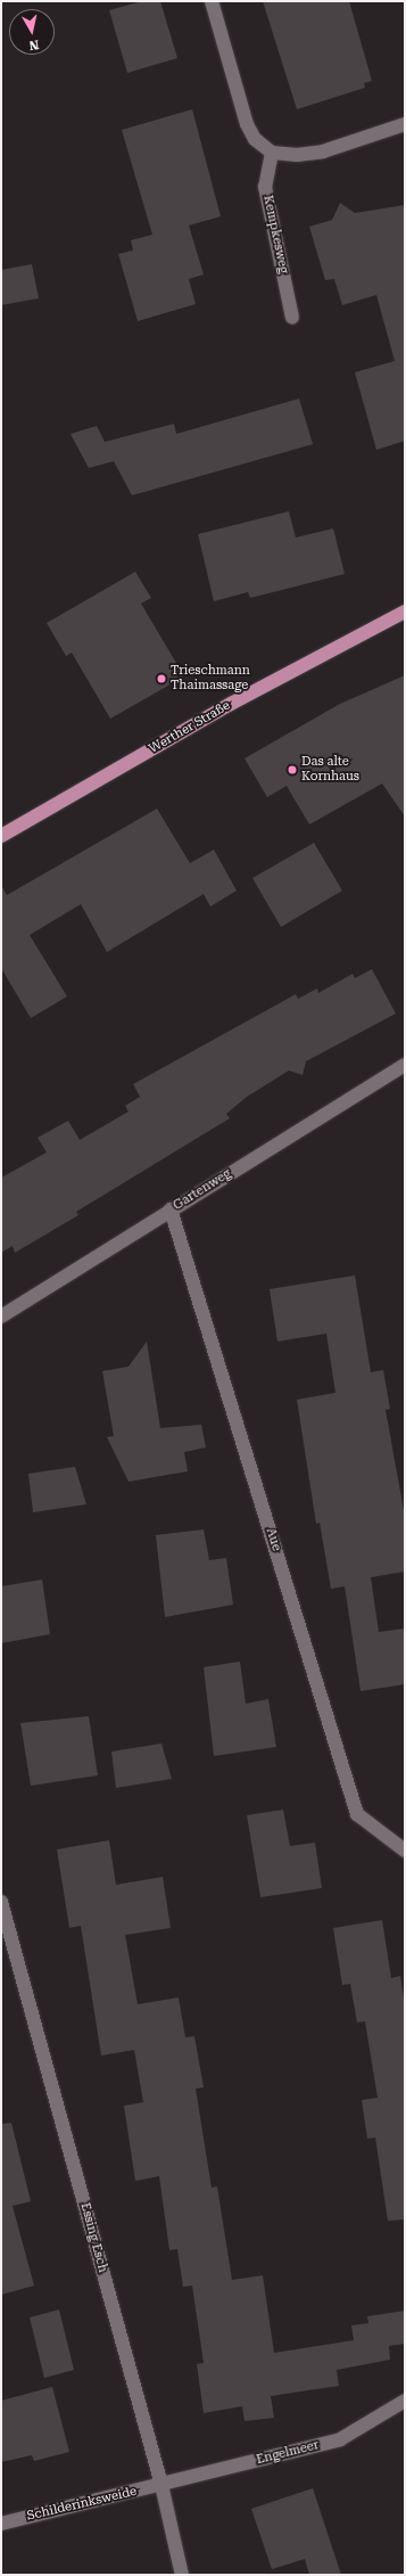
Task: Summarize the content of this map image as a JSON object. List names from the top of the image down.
{
  "streets": {
    "main road": ["Werther Straße"],
    "street": [
      "Kempkesweg",
      "Gartenweg",
      "Aue",
      "Essing Esch",
      "Engelmeer",
      "Schilderinksweide"
    ]
  },
  "crossings": [
    ["Gartenweg", "Aue"],
    ["Essing Esch", "Engelmeer"],
    ["Essing Esch", "Schilderinksweide"],
    ["Engelmeer", "Schilderinksweide"]
  ],
  "places": ["Trieschmann Thaimassage", "Das alte Kornhaus"],
  "north": "bottom"
}
